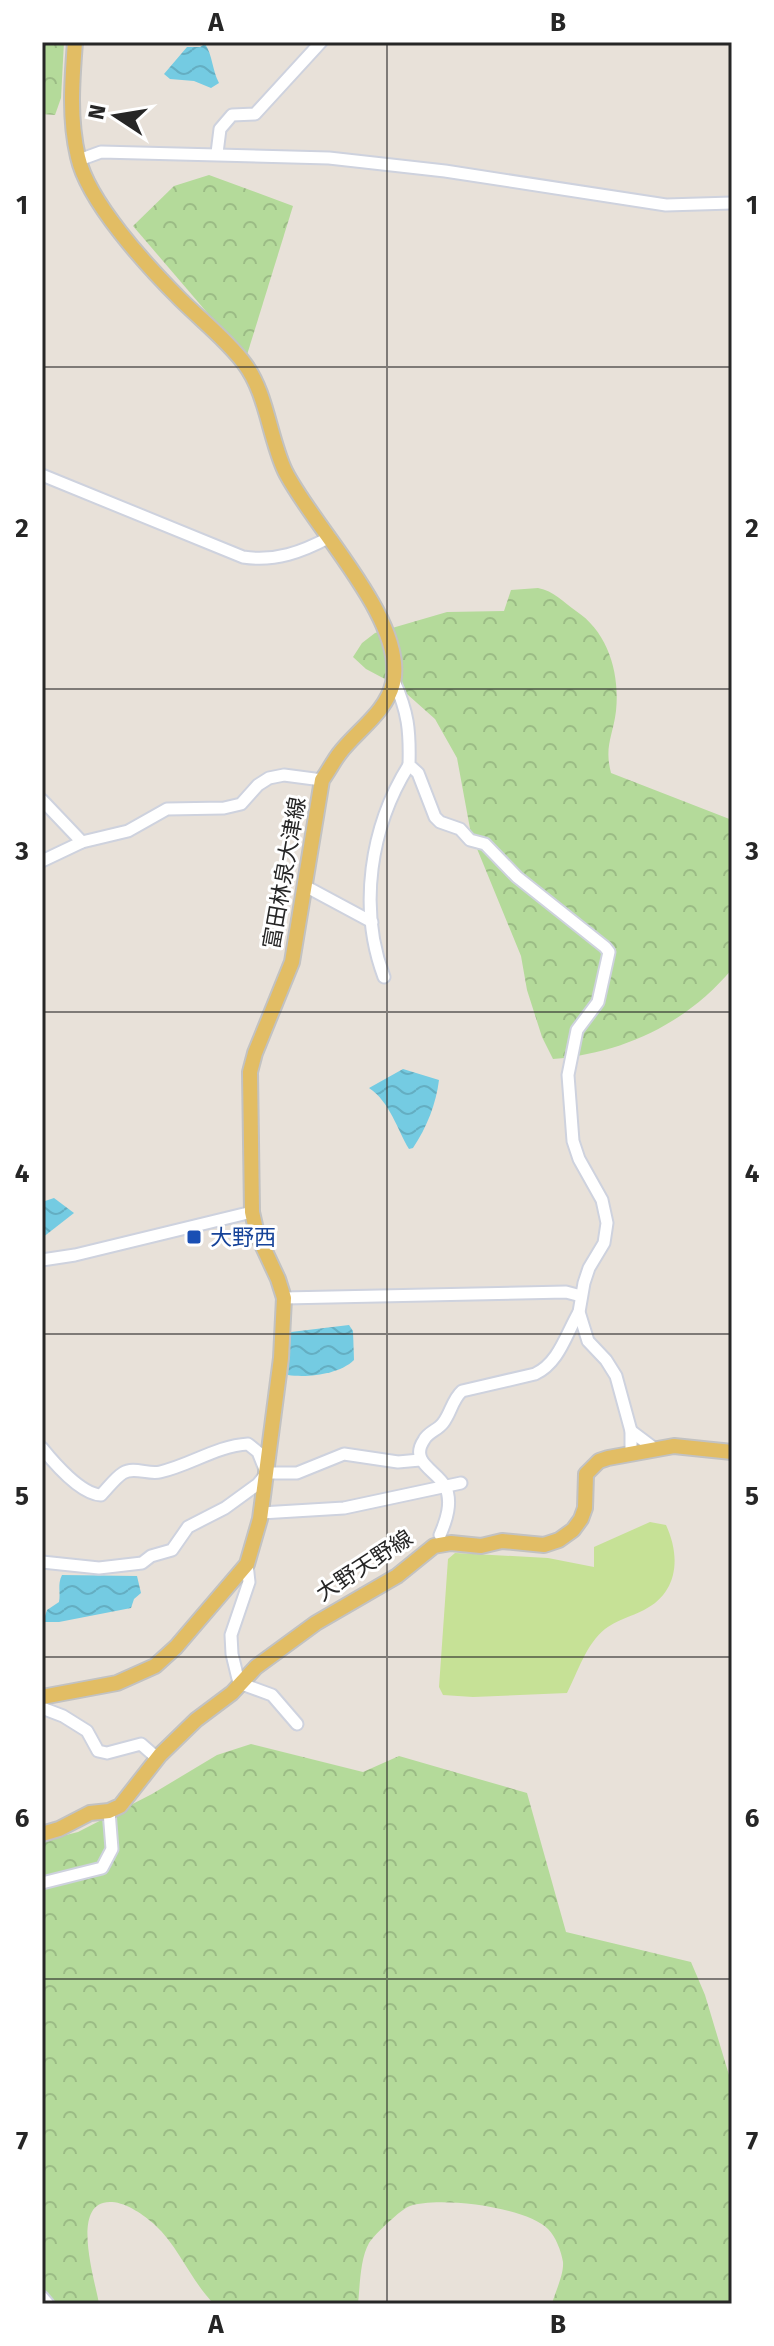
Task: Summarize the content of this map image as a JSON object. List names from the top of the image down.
{
  "streets": {
    "main road": ["富田林泉大津線", "大野天野線"]
  },
  "places": {
    "transit": ["大野西"]
  },
  "north": "left",
  "grid": {
    "columns": ["A", "B"],
    "rows": [
      "1",
      "2",
      "3",
      "4",
      "5",
      "6",
      "7"
    ]
  }
}
